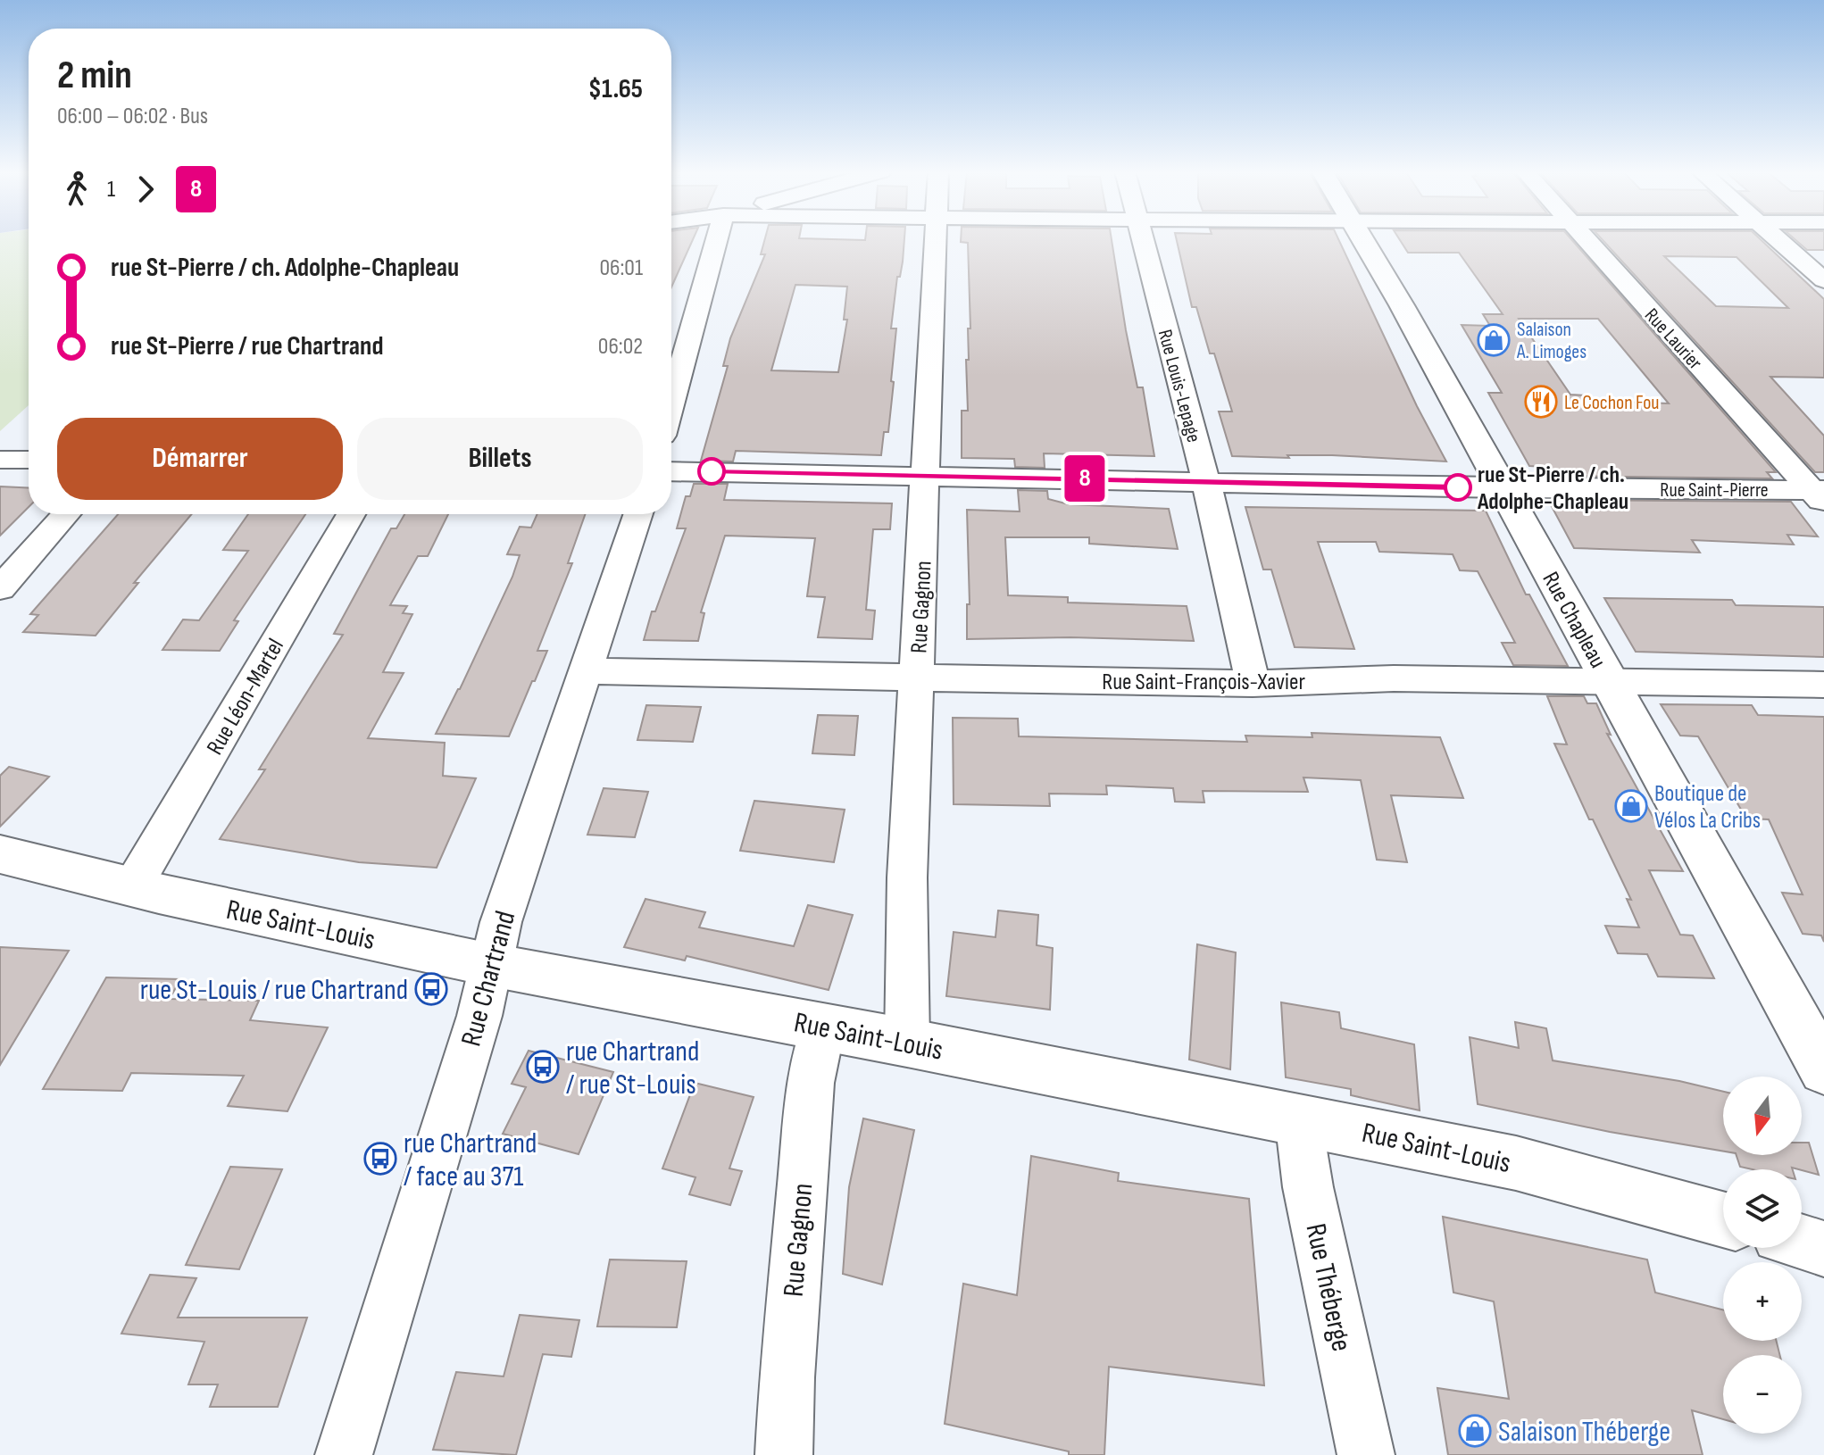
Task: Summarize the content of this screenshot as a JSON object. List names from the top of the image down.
{
  "streets": {
    "main road": ["Rue Chapleau", "Rue Saint-Louis"],
    "street": [
      "Rue Laurier",
      "Rue Louis-Lepage",
      "Rue Saint-Pierre",
      "Rue Gagnon",
      "Rue Saint-François-Xavier",
      "Rue Léon-Martel",
      "Rue Chartrand",
      "Rue Théberge"
    ]
  },
  "crossings": [
    ["Rue Laurier", "Rue Saint-Pierre"],
    ["Rue Louis-Lepage", "Rue Saint-Pierre"],
    ["Rue Louis-Lepage", "Rue Saint-François-Xavier"],
    ["Rue Saint-Pierre", "Rue Gagnon"],
    ["Rue Saint-Pierre", "Rue Chapleau"],
    ["Rue Gagnon", "Rue Saint-François-Xavier"],
    ["Rue Gagnon", "Rue Saint-Louis"],
    ["Rue Chapleau", "Rue Saint-François-Xavier"],
    ["Rue Saint-François-Xavier", "Rue Chartrand"],
    ["Rue Léon-Martel", "Rue Saint-Louis"],
    ["Rue Saint-Louis", "Rue Chartrand"],
    ["Rue Saint-Louis", "Rue Théberge"]
  ],
  "places": {
    "shop": ["Salaison A. Limoges", "Boutique de Vélos La Cribs", "Salaison Théberge"],
    "restaurant": ["Le Cochon Fou"],
    "other": ["rue St-Pierre / ch. Adolphe-Chapleau"],
    "bus stop": ["rue St-Louis / rue Chartrand", "rue Chartrand / rue St-Louis", "rue Chartrand / face au 371"]
  },
  "lines": ["bus line 8"],
  "north": "bottom",
  "page": {
    "on_map": "8",
    "heading": ["2 min", "06:00 – 06:02 · Bus", "$1.65"],
    "legs": ["1", "8"],
    "list": [
      {
        "name": "rue St-Pierre / ch. Adolphe-Chapleau",
        "value": "06:01"
      },
      {
        "name": "rue St-Pierre / rue Chartrand",
        "value": "06:02"
      }
    ],
    "buttons": ["Démarrer", "Billets"],
    "map_buttons": ["+", "−"]
  }
}
